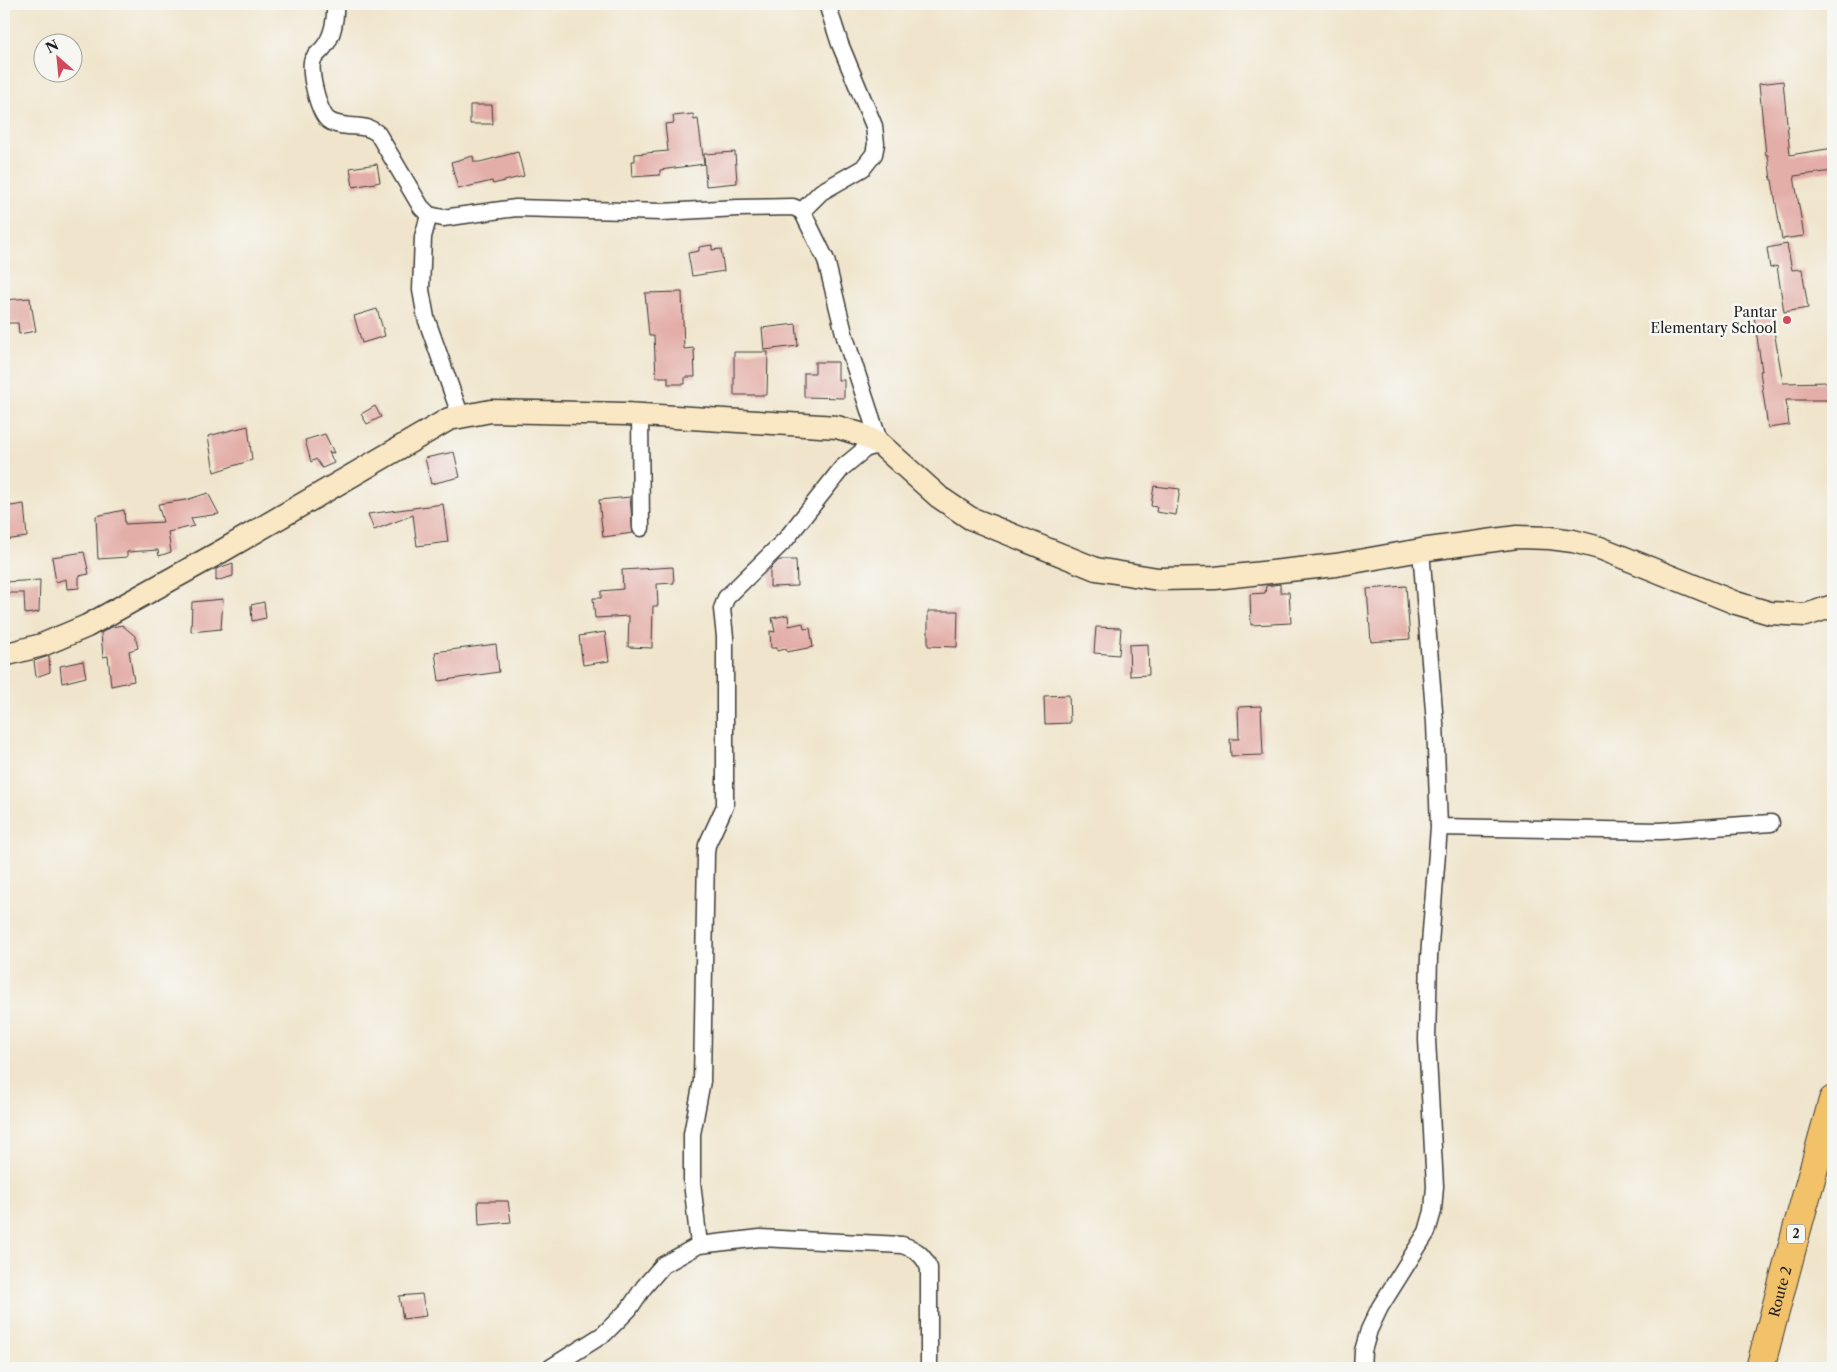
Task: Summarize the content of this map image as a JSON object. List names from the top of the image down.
{
  "streets": {
    "highway": ["2", "Route 2"]
  },
  "places": ["Pantar Elementary School"],
  "north": "top left"
}
